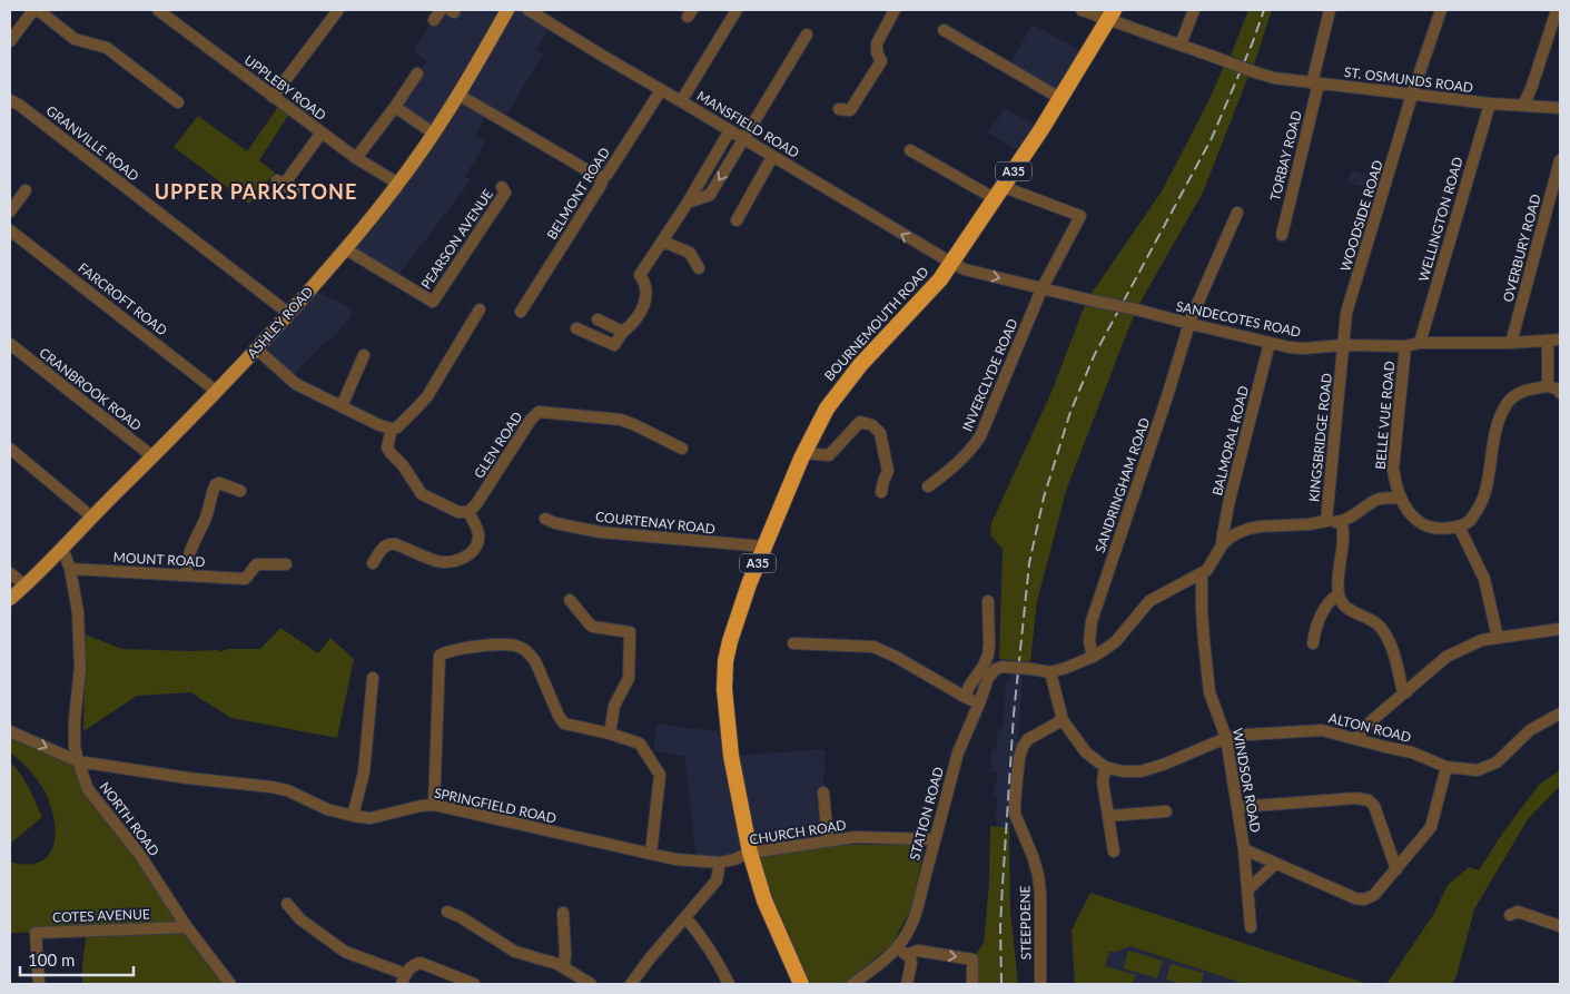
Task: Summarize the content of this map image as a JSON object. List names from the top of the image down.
{
  "streets": {
    "highway": ["A35", "BOURNEMOUTH ROAD"],
    "main road": ["ASHLEY ROAD"],
    "street": [
      "ST. OSMUNDS ROAD",
      "UPPLEBY ROAD",
      "MANSFIELD ROAD",
      "GRANVILLE ROAD",
      "TORBAY ROAD",
      "BELMONT ROAD",
      "WOODSIDE ROAD",
      "WELLINGTON ROAD",
      "PEARSON AVENUE",
      "OVERBURY ROAD",
      "FARCROFT ROAD",
      "SANDECOTES ROAD",
      "INVERCLYDE ROAD",
      "CRANBROOK ROAD",
      "BELLE VUE ROAD",
      "KINGSBRIDGE ROAD",
      "BALMORAL ROAD",
      "GLEN ROAD",
      "SANDRINGHAM ROAD",
      "COURTENAY ROAD",
      "MOUNT ROAD",
      "ALTON ROAD",
      "WINDSOR ROAD",
      "SPRINGFIELD ROAD",
      "STATION ROAD",
      "NORTH ROAD",
      "CHURCH ROAD",
      "COTES AVENUE",
      "STEEPDENE"
    ]
  },
  "crossings": [
    ["ST. OSMUNDS ROAD", "TORBAY ROAD"],
    ["ST. OSMUNDS ROAD", "WOODSIDE ROAD"],
    ["ST. OSMUNDS ROAD", "WELLINGTON ROAD"],
    ["ST. OSMUNDS ROAD", "BOURNEMOUTH ROAD"],
    ["UPPLEBY ROAD", "ASHLEY ROAD"],
    ["MANSFIELD ROAD", "BELMONT ROAD"],
    ["MANSFIELD ROAD", "SANDECOTES ROAD"],
    ["MANSFIELD ROAD", "BOURNEMOUTH ROAD"],
    ["GRANVILLE ROAD", "ASHLEY ROAD"],
    ["A35", "BOURNEMOUTH ROAD"],
    ["A35", "CHURCH ROAD"],
    ["WOODSIDE ROAD", "SANDECOTES ROAD"],
    ["WOODSIDE ROAD", "KINGSBRIDGE ROAD"],
    ["WELLINGTON ROAD", "SANDECOTES ROAD"],
    ["PEARSON AVENUE", "ASHLEY ROAD"],
    ["OVERBURY ROAD", "SANDECOTES ROAD"],
    ["FARCROFT ROAD", "ASHLEY ROAD"],
    ["SANDECOTES ROAD", "BOURNEMOUTH ROAD"],
    ["SANDECOTES ROAD", "INVERCLYDE ROAD"],
    ["SANDECOTES ROAD", "BELLE VUE ROAD"],
    ["SANDECOTES ROAD", "KINGSBRIDGE ROAD"],
    ["SANDECOTES ROAD", "BALMORAL ROAD"],
    ["SANDECOTES ROAD", "SANDRINGHAM ROAD"],
    ["ASHLEY ROAD", "CRANBROOK ROAD"],
    ["ASHLEY ROAD", "NORTH ROAD"],
    ["BOURNEMOUTH ROAD", "INVERCLYDE ROAD"],
    ["BOURNEMOUTH ROAD", "COURTENAY ROAD"],
    ["BOURNEMOUTH ROAD", "CHURCH ROAD"],
    ["KINGSBRIDGE ROAD", "BALMORAL ROAD"],
    ["KINGSBRIDGE ROAD", "WINDSOR ROAD"],
    ["MOUNT ROAD", "NORTH ROAD"],
    ["ALTON ROAD", "WINDSOR ROAD"],
    ["SPRINGFIELD ROAD", "NORTH ROAD"],
    ["SPRINGFIELD ROAD", "CHURCH ROAD"],
    ["STATION ROAD", "CHURCH ROAD"],
    ["NORTH ROAD", "COTES AVENUE"]
  ],
  "districts": ["UPPER PARKSTONE"],
  "scale_bar": "100 m"
}
